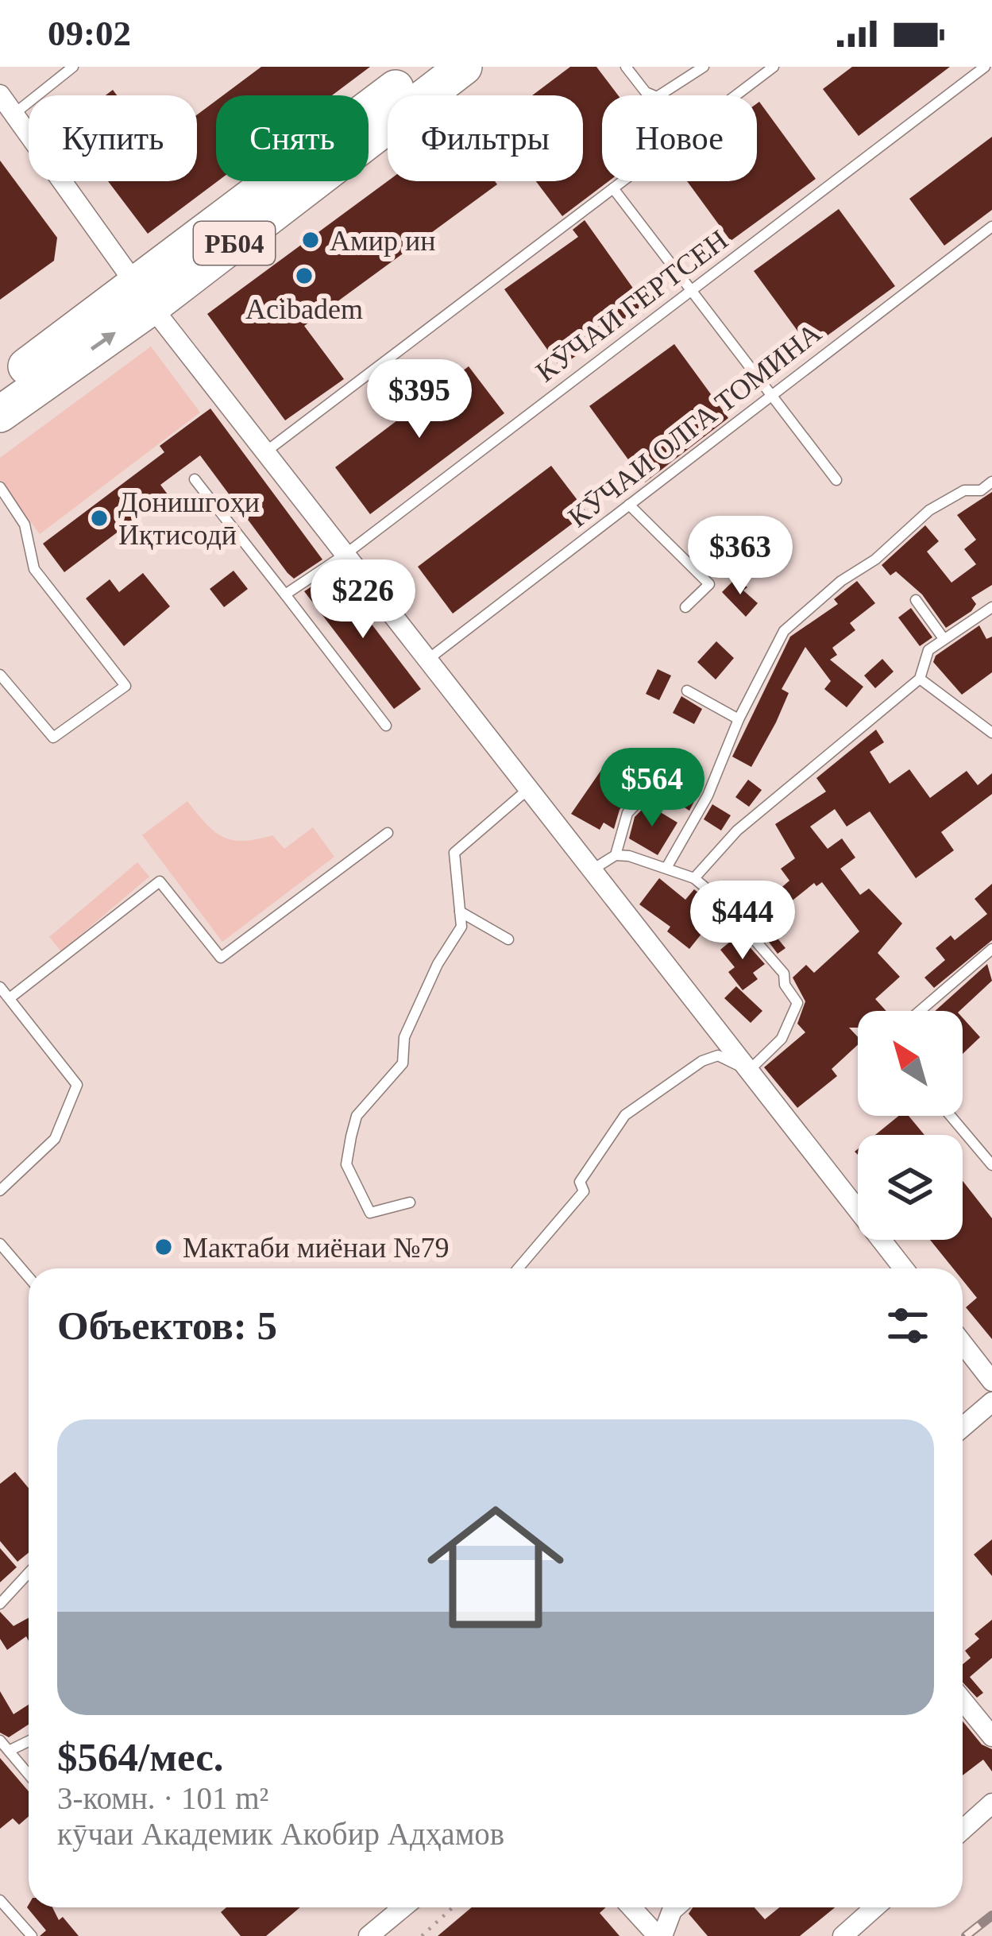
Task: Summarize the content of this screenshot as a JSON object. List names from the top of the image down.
{
  "streets": {
    "highway": ["РБ04"],
    "lane": ["КӮЧАИ ГЕРТСЕН", "КӮЧАИ ОЛГА ТОМИНА"]
  },
  "places": [
    "Амир ин",
    "Acibadem",
    "Донишгоҳи Иқтисодӣ",
    "Мактаби миёнаи №79"
  ],
  "north": "top left",
  "page": {
    "status": "09:02",
    "chip": [
      "Купить",
      "Снять",
      "Фильтры",
      "Новое"
    ],
    "price": [
      "$395",
      "$363",
      "$226",
      "$564",
      "$444"
    ],
    "heading": "Объектов: 5",
    "list": [
      {
        "name": "$564/мес.",
        "note": "3-комн. · 101 m² · кӯчаи Академик Акобир Адҳамов"
      }
    ]
  }
}
